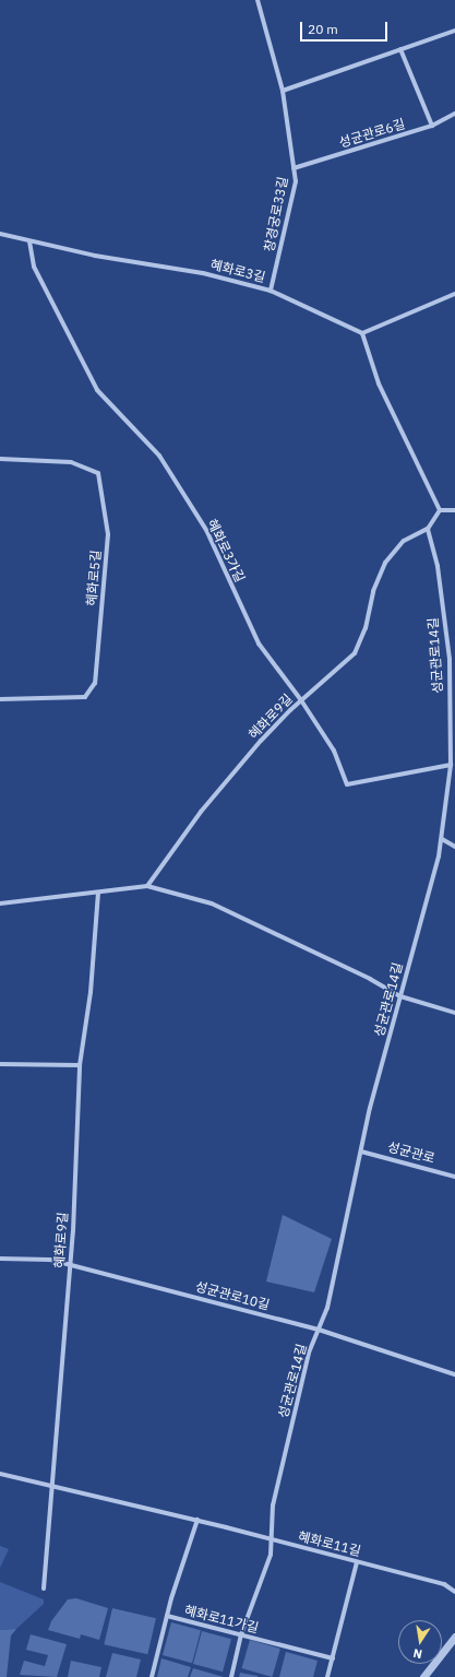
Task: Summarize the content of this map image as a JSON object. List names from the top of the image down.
{
  "streets": {
    "street": [
      "성균관로6길",
      "창경궁로33길",
      "혜화로3길",
      "혜화로3가길",
      "혜화로5길",
      "성균관로14길",
      "혜화로9길",
      "성균관로",
      "성균관로10길",
      "혜화로11길",
      "혜화로11가길"
    ]
  },
  "crossings": [
    ["성균관로6길", "창경궁로33길"],
    ["창경궁로33길", "혜화로3길"],
    ["혜화로3길", "혜화로3가길"],
    ["혜화로3가길", "성균관로14길"],
    ["혜화로3가길", "혜화로9길"],
    ["성균관로14길", "혜화로9길"],
    ["성균관로14길", "성균관로"],
    ["성균관로14길", "성균관로10길"],
    ["성균관로14길", "혜화로11길"],
    ["성균관로14길", "혜화로11가길"],
    ["혜화로9길", "성균관로10길"],
    ["혜화로9길", "혜화로11길"]
  ],
  "scale_bar": "20 m",
  "north": "bottom"
}
